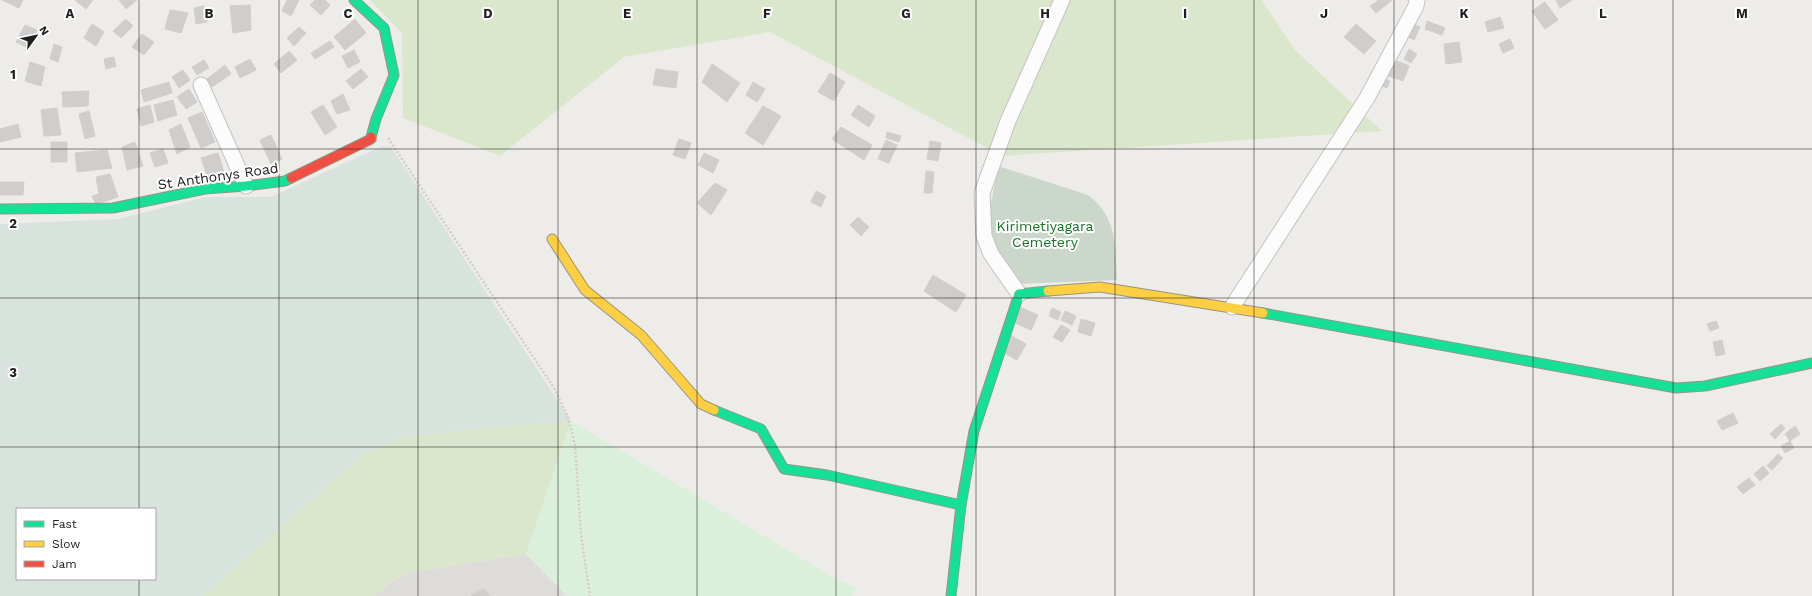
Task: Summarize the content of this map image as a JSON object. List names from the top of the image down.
{
  "streets": {
    "street": ["St Anthonys Road"]
  },
  "parks": ["Kirimetiyagara Cemetery"],
  "legend": ["Fast", "Slow", "Jam"],
  "north": "top right",
  "grid": {
    "columns": [
      "A",
      "B",
      "C",
      "D",
      "E",
      "F",
      "G",
      "H",
      "I",
      "J",
      "K",
      "L",
      "M"
    ],
    "rows": ["1", "2", "3"]
  }
}
